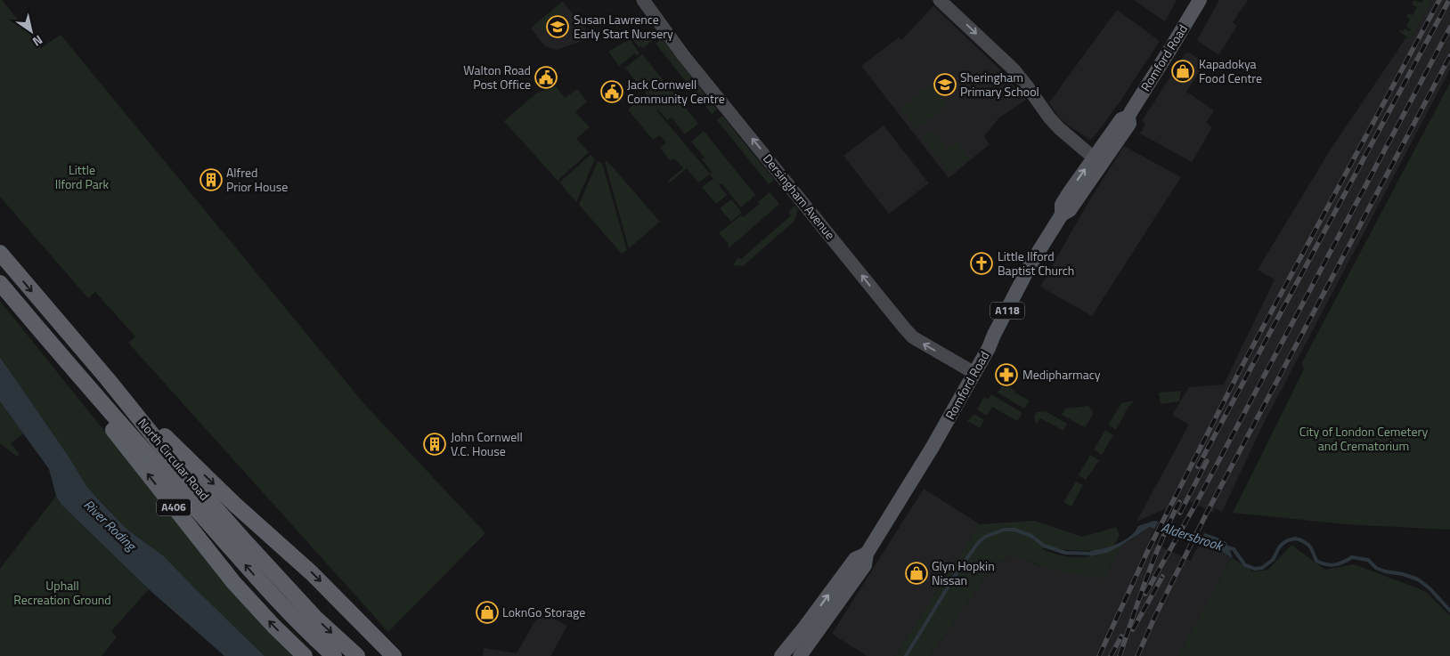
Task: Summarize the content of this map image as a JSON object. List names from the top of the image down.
{
  "streets": {
    "highway": ["North Circular Road", "A406"],
    "main road": ["Romford Road", "Dersingham Avenue", "A118"]
  },
  "crossings": [
    ["Romford Road", "Dersingham Avenue"],
    ["North Circular Road", "A406"]
  ],
  "one_way": ["Dersingham Avenue"],
  "water": ["River Roding", "Aldersbrook"],
  "parks": ["Little Ilford Park", "City of London Cemetery and Crematorium", "Uphall Recreation Ground"],
  "places": {
    "school or university": ["Susan Lawrence Early Start Nursery", "Sheringham Primary School"],
    "shop": ["Kapadokya Food Centre", "Glyn Hopkin Nissan", "LoknGo Storage"],
    "public building": ["Walton Road Post Office", "Jack Cornwell Community Centre"],
    "building": ["Alfred Prior House", "John Cornwell V.C. House"],
    "church": ["Little Ilford Baptist Church"],
    "pharmacy": ["Medipharmacy"]
  },
  "north": "bottom right"
}
